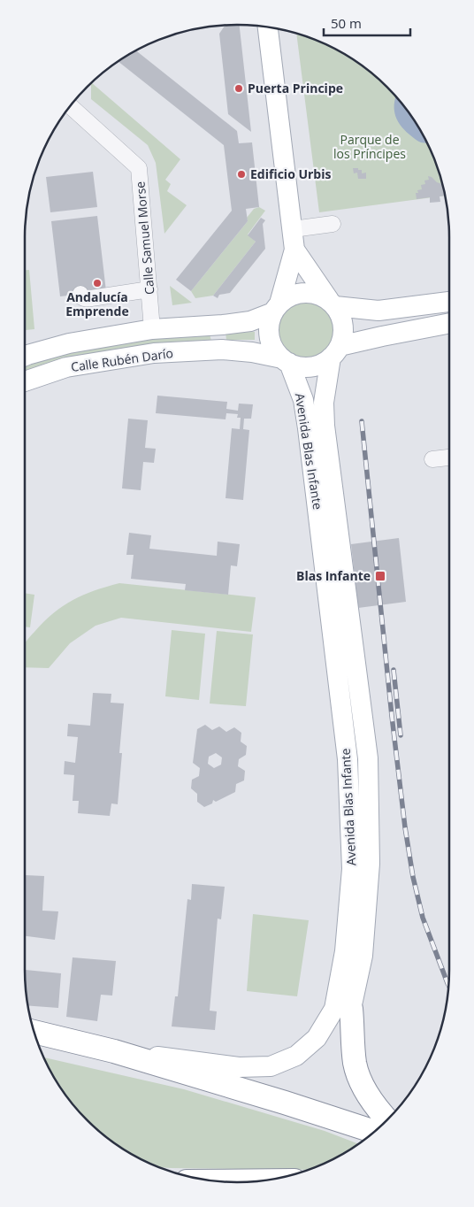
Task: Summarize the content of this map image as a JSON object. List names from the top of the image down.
{
  "streets": {
    "main road": ["Calle Rubén Darío", "Avenida Blas Infante"],
    "street": ["Calle Samuel Morse"]
  },
  "crossings": [
    ["Calle Samuel Morse", "Calle Rubén Darío"],
    ["Calle Rubén Darío", "Avenida Blas Infante"]
  ],
  "parks": ["Parque de los Príncipes"],
  "places": {
    "other": ["Puerta Principe", "Edificio Urbis", "Andalucía Emprende"],
    "transit": ["Blas Infante"]
  },
  "scale_bar": "50 m"
}
